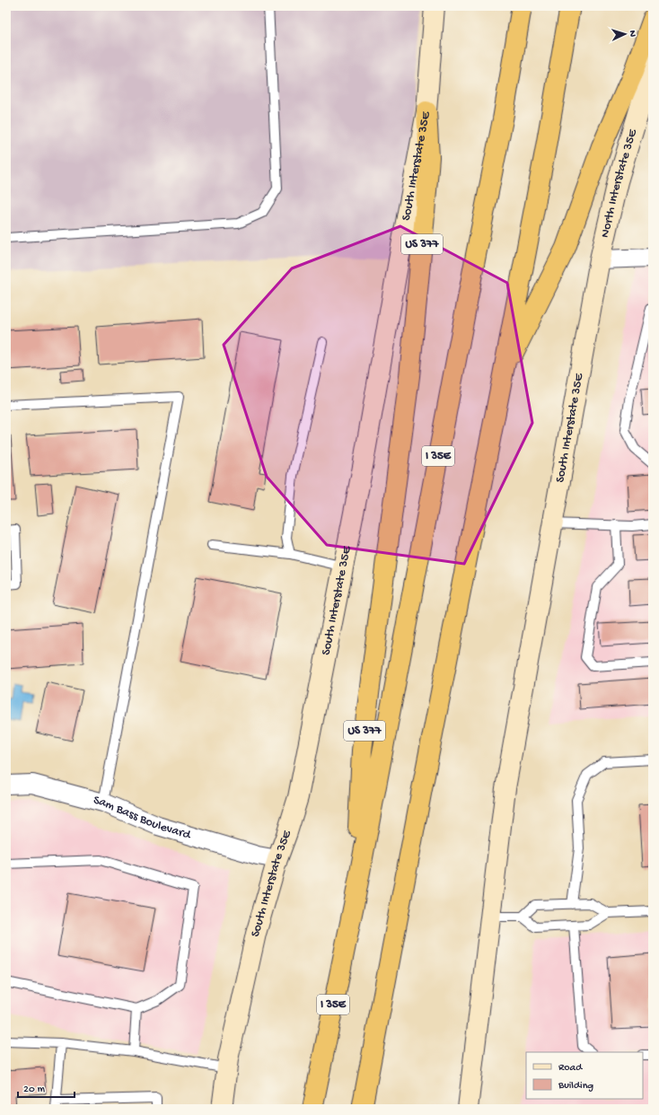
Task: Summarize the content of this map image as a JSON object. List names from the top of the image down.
{
  "streets": {
    "highway": ["US 377", "I 35E"],
    "main road": ["South Interstate 35E", "North Interstate 35E"],
    "street": ["Sam Bass Boulevard"]
  },
  "crossings": [
    ["South Interstate 35E", "North Interstate 35E"],
    ["South Interstate 35E", "US 377"],
    ["South Interstate 35E", "Sam Bass Boulevard"],
    ["US 377", "I 35E"]
  ],
  "legend": ["Road", "Building"],
  "scale_bar": "20 m",
  "north": "right"
}
